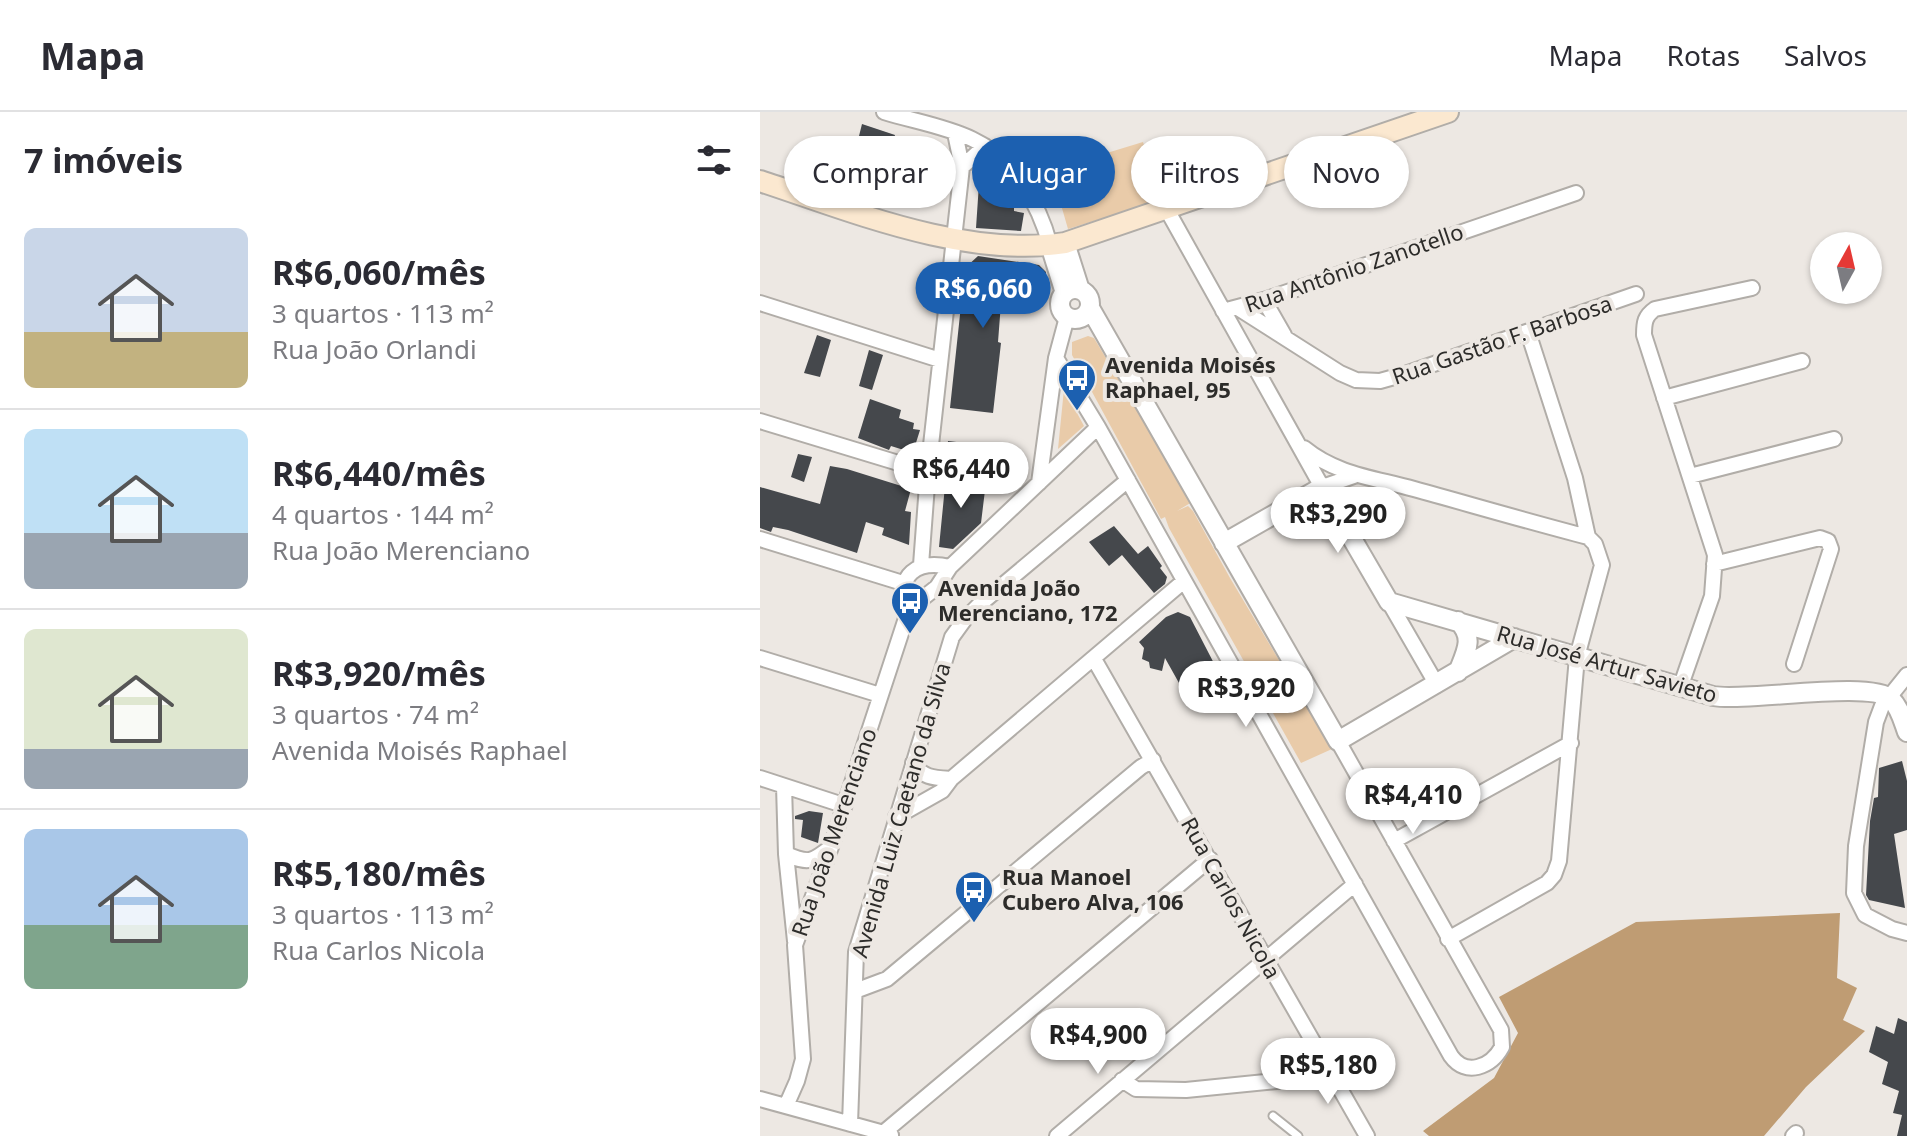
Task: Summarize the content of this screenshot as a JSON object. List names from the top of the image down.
{
  "streets": {
    "street": [
      "Rua Antônio Zanotello",
      "Rua Gastão F. Barbosa",
      "Rua José Artur Savieto",
      "Avenida Luiz Caetano da Silva",
      "Rua João Merenciano",
      "Rua Carlos Nicola"
    ]
  },
  "crossings": [
    ["Rua Antônio Zanotello", "Rua Gastão F. Barbosa"]
  ],
  "places": {
    "bus stop": ["Avenida Moisés Raphael, 95", "Avenida João Merenciano, 172", "Rua Manoel Cubero Alva, 106"]
  },
  "north": "top",
  "page": {
    "header": "Mapa",
    "nav": ["Mapa", "Rotas", "Salvos"],
    "heading": "7 imóveis",
    "chip": [
      "Comprar",
      "Alugar",
      "Filtros",
      "Novo"
    ],
    "list": [
      {
        "name": "R$6,060/mês",
        "note": "3 quartos · 113 m² · Rua João Orlandi"
      },
      {
        "name": "R$6,440/mês",
        "note": "4 quartos · 144 m² · Rua João Merenciano"
      },
      {
        "name": "R$3,920/mês",
        "note": "3 quartos · 74 m² · Avenida Moisés Raphael"
      },
      {
        "name": "R$5,180/mês",
        "note": "3 quartos · 113 m² · Rua Carlos Nicola"
      }
    ],
    "price": [
      "R$6,060",
      "R$6,440",
      "R$3,290",
      "R$3,920",
      "R$4,410",
      "R$4,900",
      "R$5,180"
    ]
  }
}
